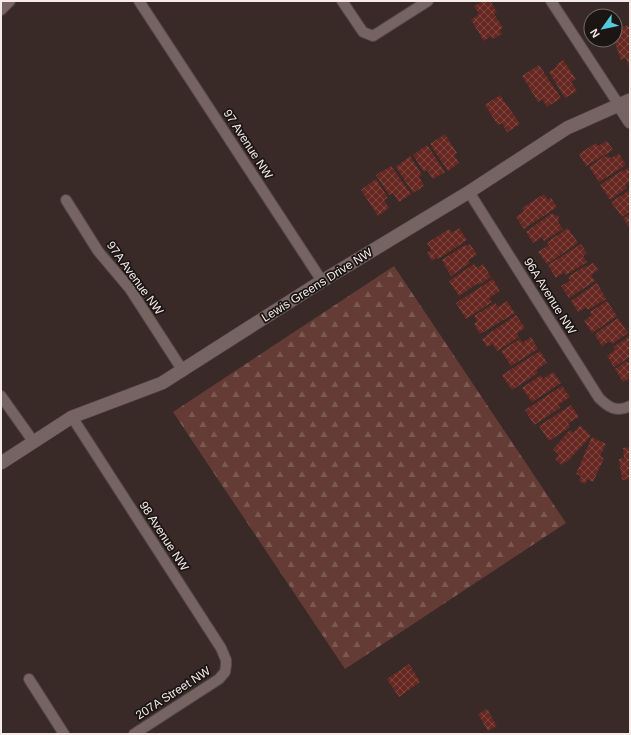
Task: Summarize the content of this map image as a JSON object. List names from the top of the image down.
{
  "streets": {
    "street": [
      "97 Avenue NW",
      "97A Avenue NW",
      "Lewis Greens Drive NW",
      "96A Avenue NW",
      "98 Avenue NW",
      "207A Street NW"
    ]
  },
  "crossings": [
    ["97 Avenue NW", "Lewis Greens Drive NW"],
    ["97A Avenue NW", "Lewis Greens Drive NW"],
    ["Lewis Greens Drive NW", "96A Avenue NW"],
    ["Lewis Greens Drive NW", "98 Avenue NW"],
    ["98 Avenue NW", "207A Street NW"]
  ],
  "north": "bottom left"
}
